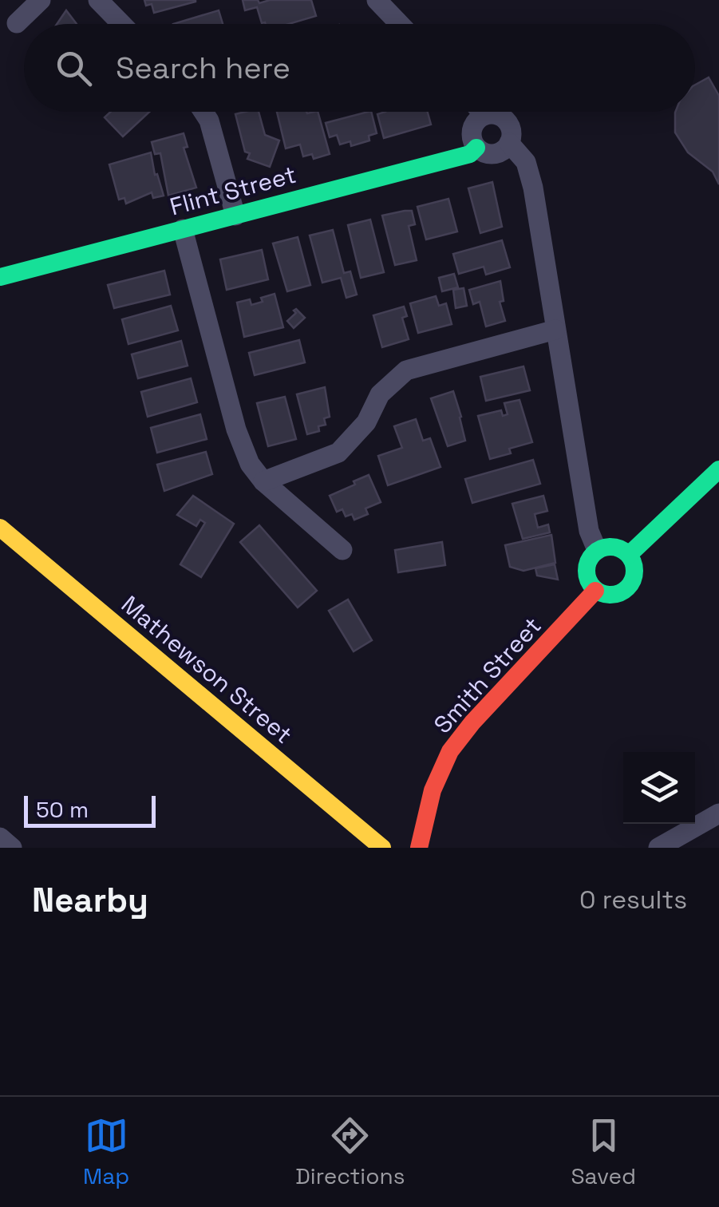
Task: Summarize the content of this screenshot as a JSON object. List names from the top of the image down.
{
  "streets": {
    "street": ["Flint Street", "Mathewson Street", "Smith Street"]
  },
  "scale_bar": "50 m",
  "page": {
    "search": "Search here",
    "scale": "50 m",
    "heading": ["Nearby", "0 results"],
    "nav": ["Map", "Directions", "Saved"]
  }
}
